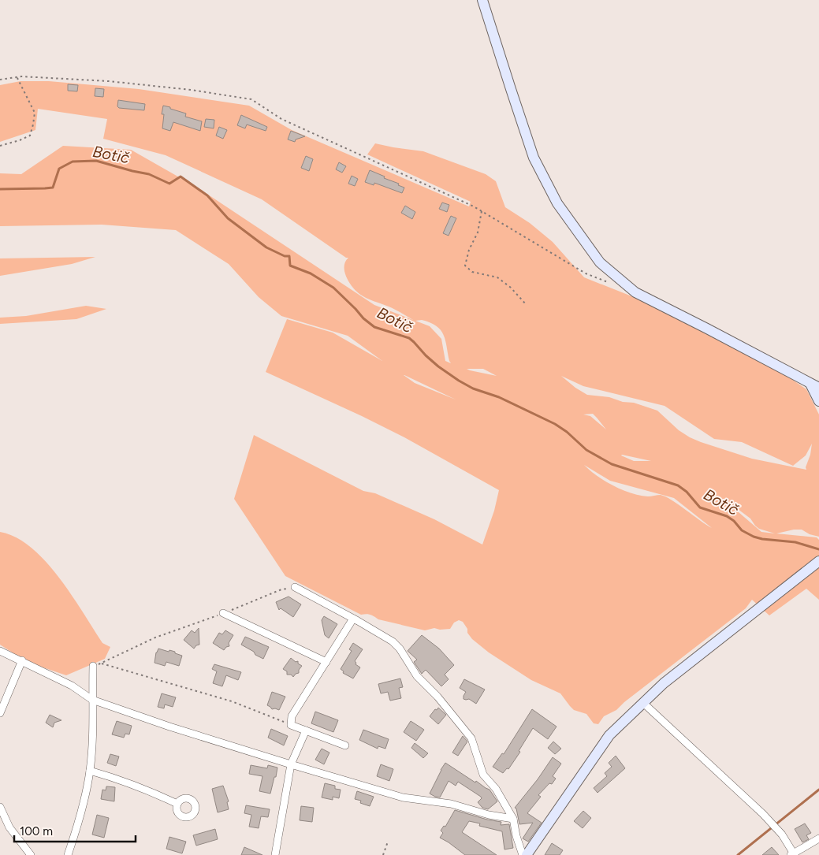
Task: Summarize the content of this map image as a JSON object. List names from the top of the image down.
{
  "water": ["Botič"],
  "scale_bar": "100 m"
}
